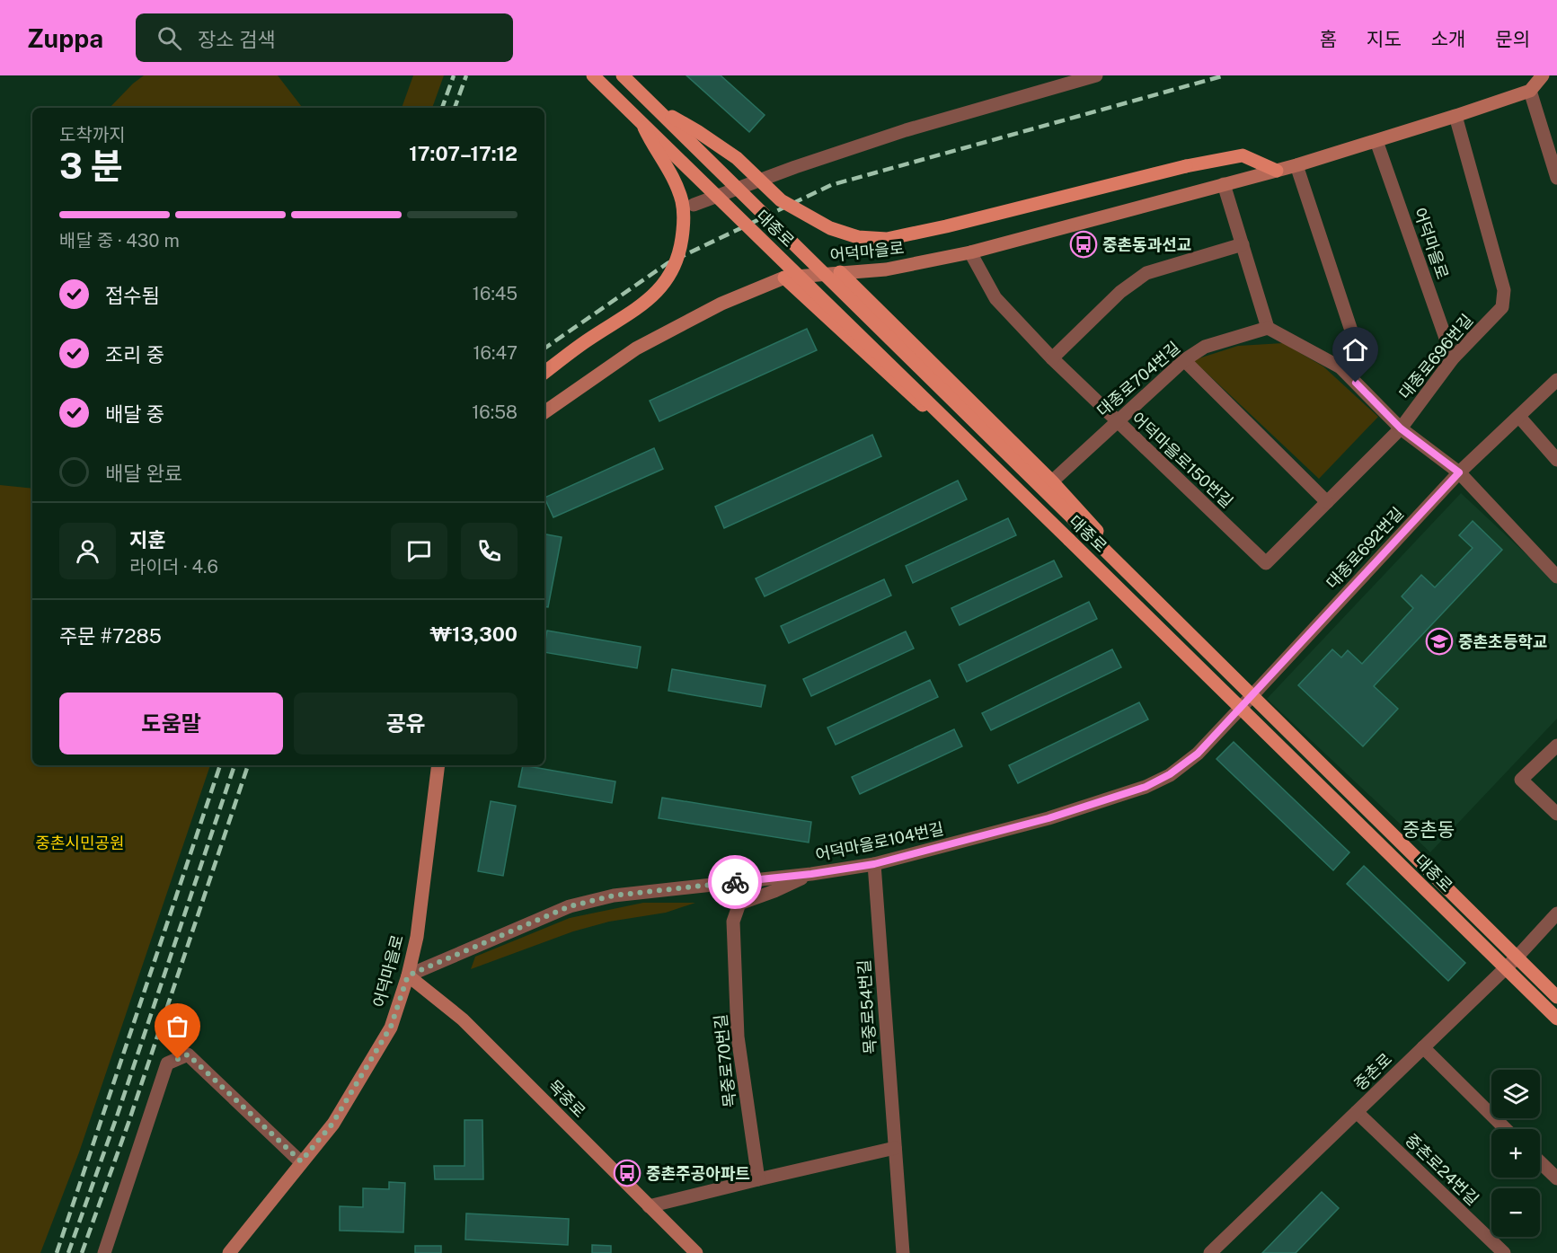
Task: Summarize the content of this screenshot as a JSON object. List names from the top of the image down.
{
  "streets": {
    "main road": ["대종로", "어덕마을로", "목중로"],
    "street": [
      "대종로696번길",
      "대종로704번길",
      "어덕마을로150번길",
      "대종로692번길",
      "어덕마을로104번길",
      "목중로54번길",
      "목중로70번길",
      "중촌로",
      "중촌로24번길"
    ]
  },
  "crossings": [
    ["대종로", "대종로692번길"],
    ["대종로", "어덕마을로104번길"],
    ["대종로", "중촌로"],
    ["어덕마을로", "대종로696번길"],
    ["어덕마을로", "어덕마을로150번길"],
    ["어덕마을로", "어덕마을로104번길"],
    ["어덕마을로", "목중로"],
    ["대종로696번길", "어덕마을로150번길"],
    ["대종로704번길", "어덕마을로150번길"],
    ["대종로692번길", "어덕마을로104번길"],
    ["어덕마을로104번길", "목중로54번길"],
    ["어덕마을로104번길", "목중로70번길"],
    ["어덕마을로104번길", "목중로"],
    ["중촌로", "중촌로24번길"]
  ],
  "districts": ["중촌동"],
  "parks": ["중촌시민공원"],
  "places": {
    "bus stop": ["중촌동과선교", "중촌주공아파트"],
    "school or university": ["중촌초등학교"]
  },
  "page": {
    "header": "Zuppa",
    "search": "장소 검색",
    "nav": [
      "홈",
      "지도",
      "소개",
      "문의"
    ],
    "heading": ["3 분", "도착까지", "17:07–17:12"],
    "panel": [
      "지훈",
      "라이더 · 4.6",
      "주문 #7285",
      "₩13,300"
    ],
    "bar": "배달 중 · 430 m",
    "list": [
      ["접수됨", "16:45"],
      ["조리 중", "16:47"],
      ["배달 중", "16:58"],
      "배달 완료"
    ],
    "buttons": ["도움말", "공유"],
    "map_buttons": ["+", "−"]
  }
}
